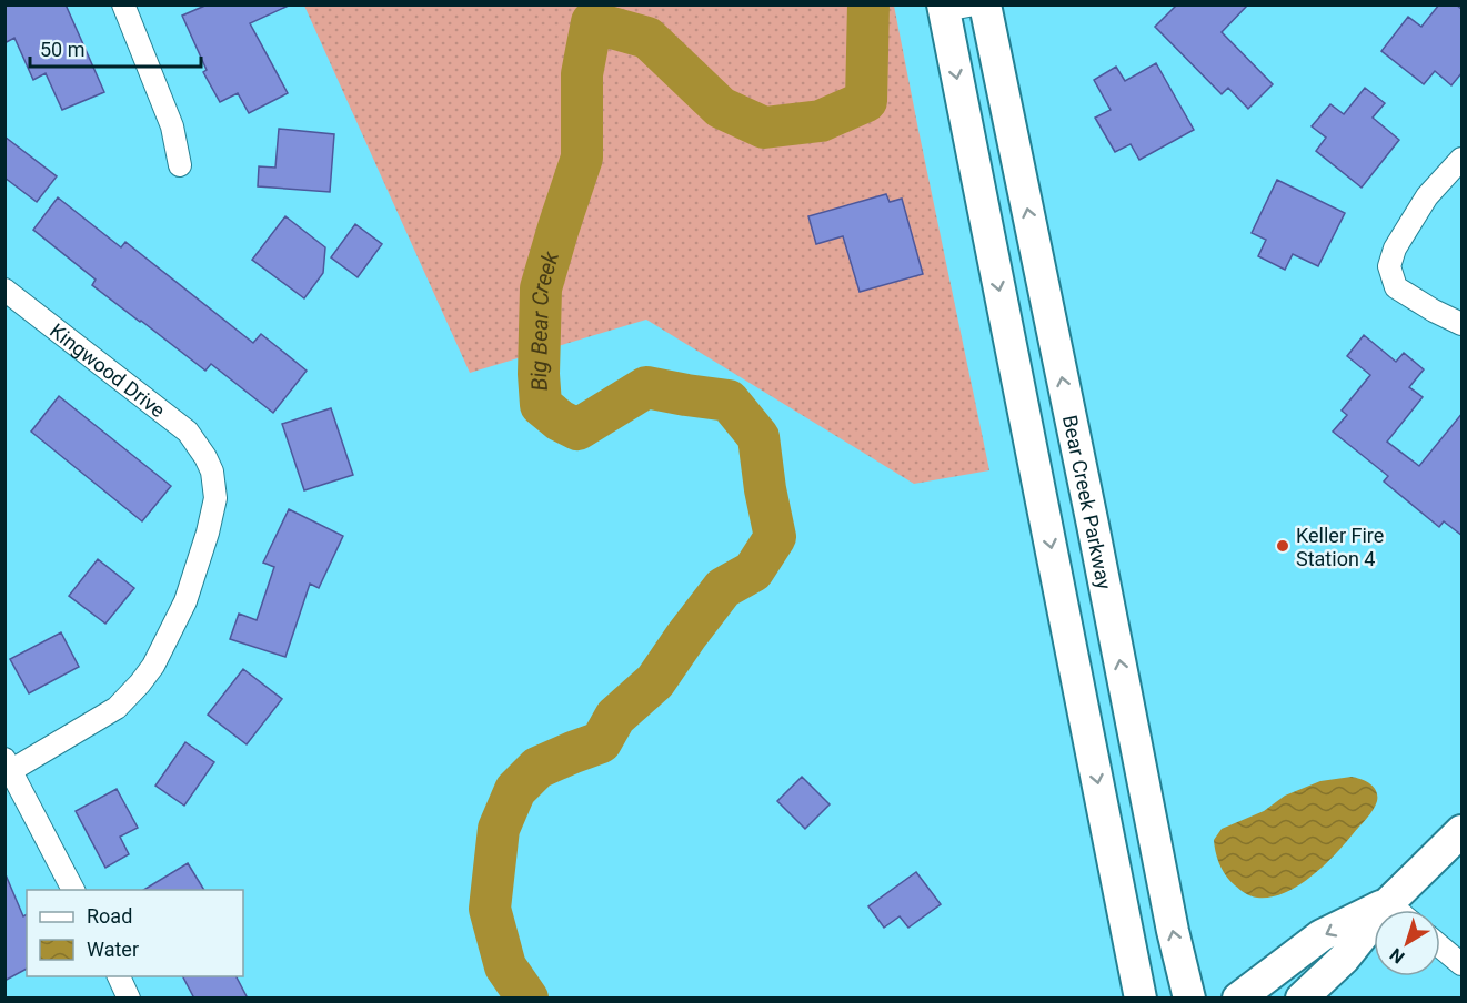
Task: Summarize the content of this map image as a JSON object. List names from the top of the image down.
{
  "streets": {
    "main road": ["Bear Creek Parkway"],
    "street": ["Kingwood Drive"]
  },
  "water": ["Big Bear Creek"],
  "places": ["Keller Fire Station 4"],
  "legend": ["Road", "Water"],
  "scale_bar": "50 m",
  "north": "bottom left"
}
